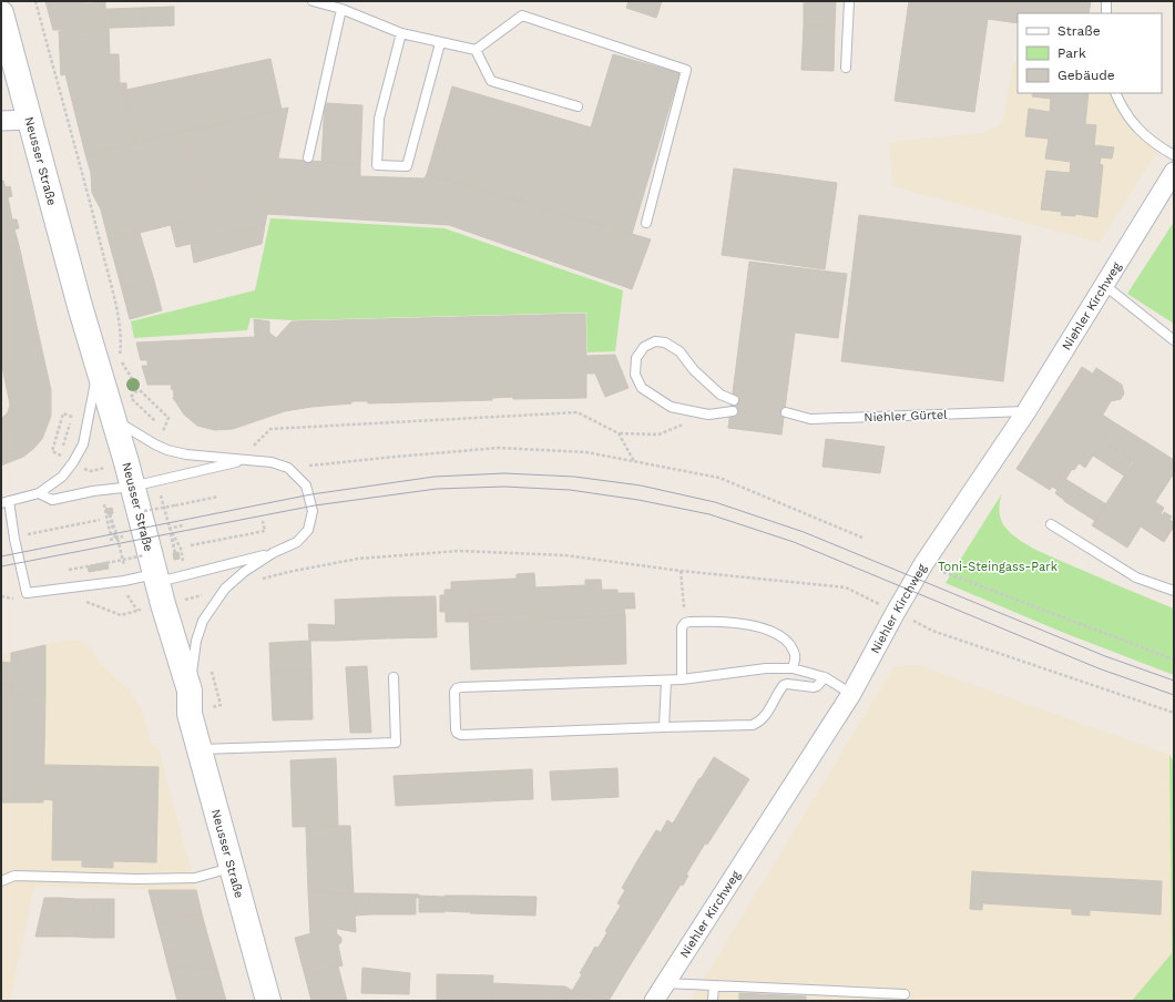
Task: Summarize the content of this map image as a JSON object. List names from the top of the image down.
{
  "streets": {
    "main road": ["Neusser Straße"],
    "street": ["Niehler Kirchweg"],
    "lane": ["Niehler Gürtel"]
  },
  "crossings": [
    ["Niehler Kirchweg", "Niehler Gürtel"]
  ],
  "parks": ["Toni-Steingass-Park"],
  "legend": ["Straße", "Park", "Gebäude"]
}
